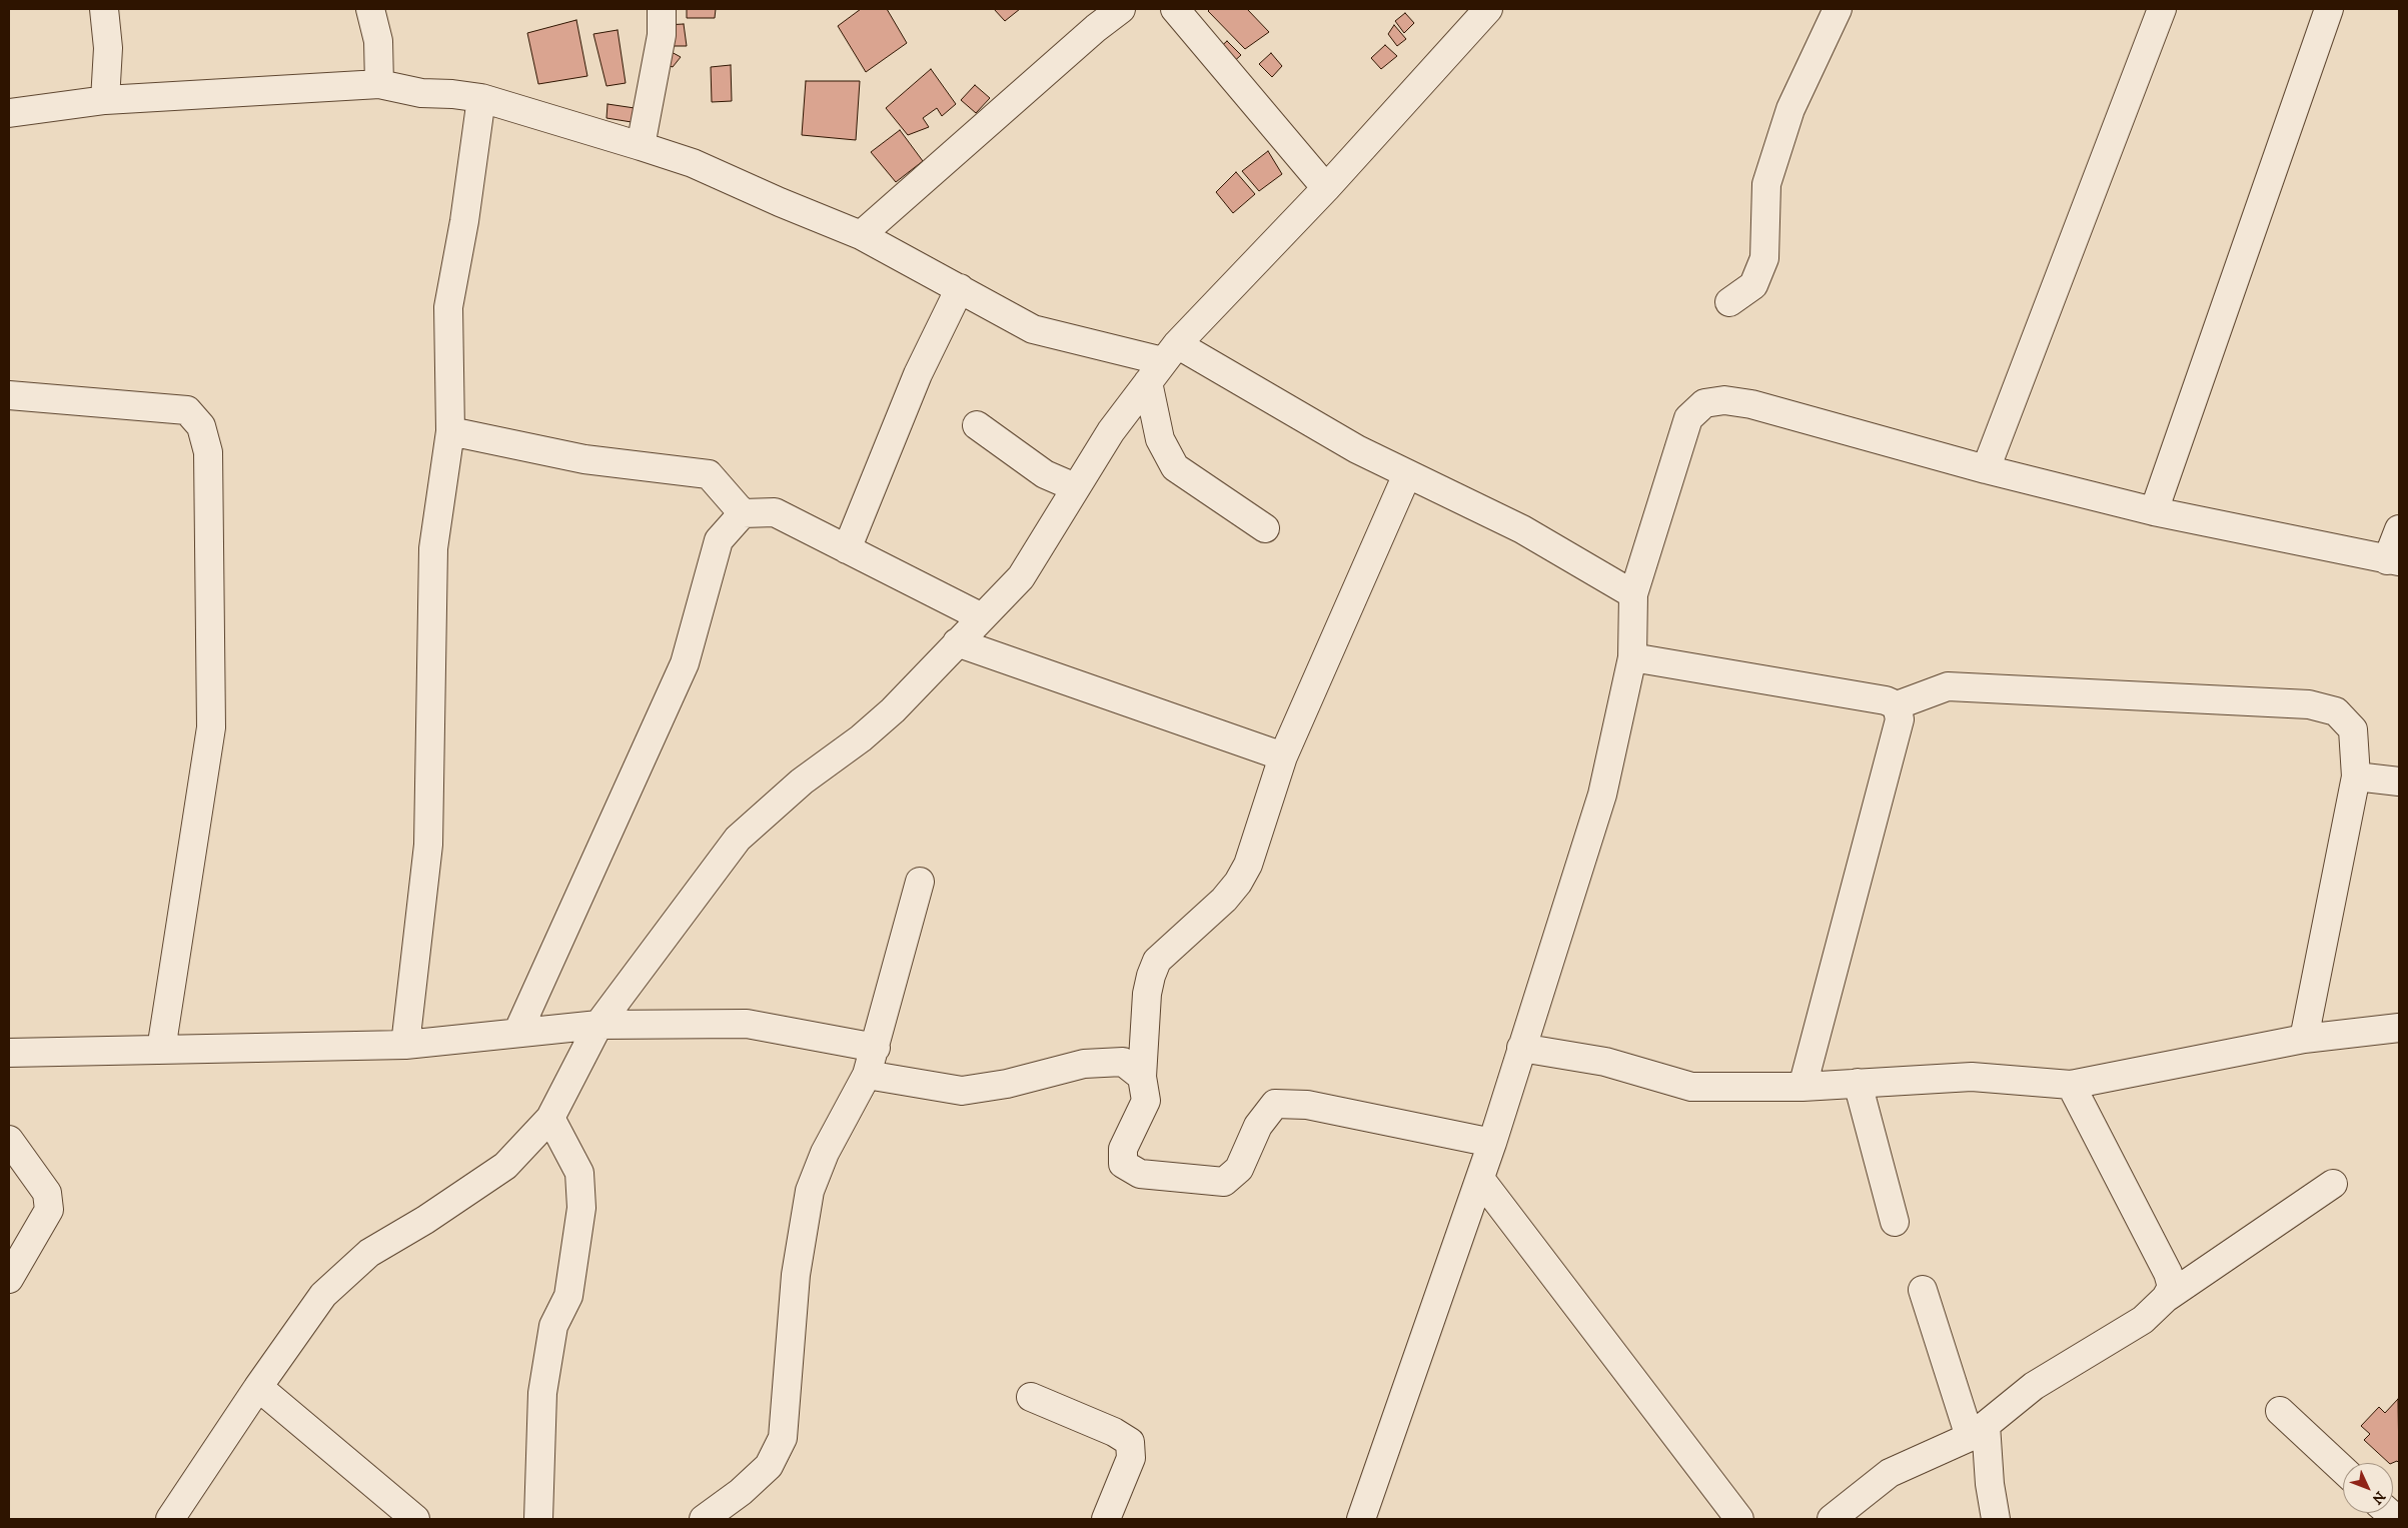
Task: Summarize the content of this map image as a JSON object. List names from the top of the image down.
{
  "north": "bottom right"
}
